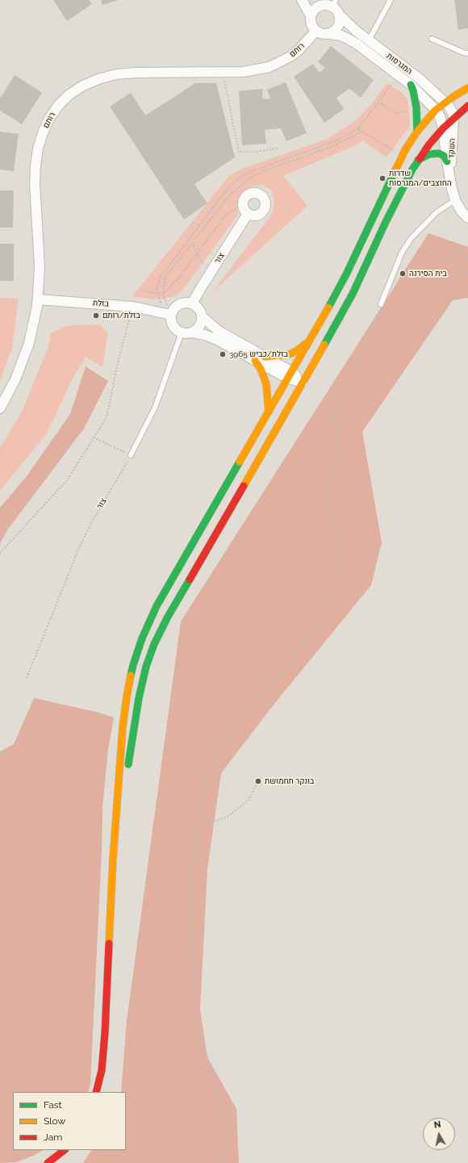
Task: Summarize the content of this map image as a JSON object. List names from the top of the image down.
{
  "streets": {
    "street": [
      "רותם",
      "המגרסות",
      "השקד",
      "צור",
      "בזלת"
    ]
  },
  "crossings": [
    ["רותם", "המגרסות"],
    ["רותם", "בזלת"],
    ["המגרסות", "השקד"],
    ["צור", "בזלת"]
  ],
  "places": [
    "שדרות החוצבים/המגרסות",
    "בית הסירנה",
    "בזלת/רותם",
    "בזלת/כביש 3965",
    "בונקר תחמושת"
  ],
  "legend": ["Fast", "Slow", "Jam"],
  "north": "top"
}
